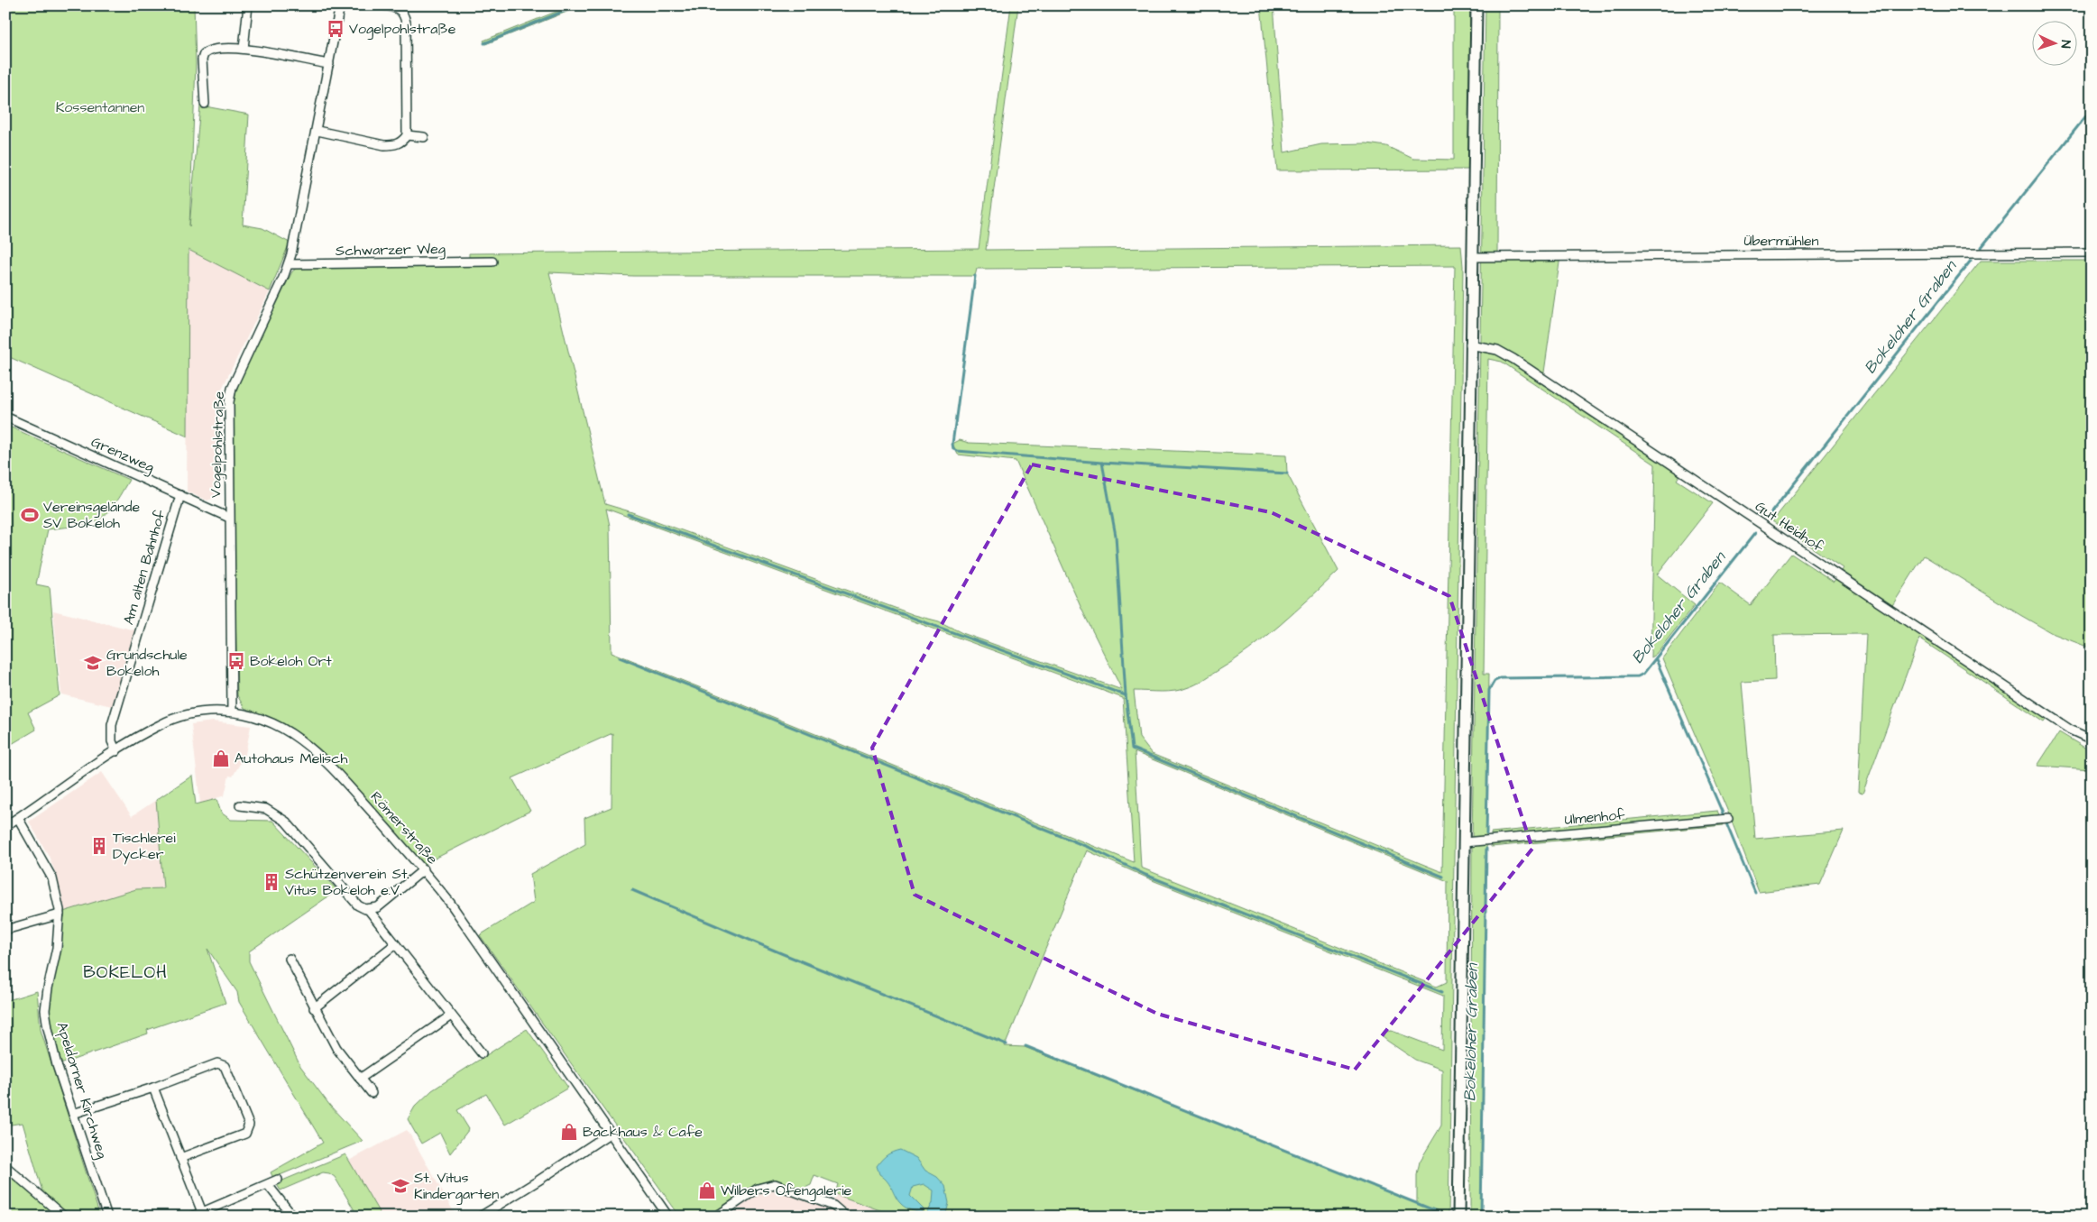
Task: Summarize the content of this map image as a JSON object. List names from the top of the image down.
{
  "streets": {
    "street": [
      "Übermühlen",
      "Schwarzer Weg",
      "Vogelpohlstraße",
      "Grenzweg",
      "Gut Heidhof",
      "Am alten Bahnhof",
      "Ulmenhof",
      "Römerstraße",
      "Apeldorner Kirchweg"
    ]
  },
  "crossings": [
    ["Schwarzer Weg", "Vogelpohlstraße"],
    ["Vogelpohlstraße", "Grenzweg"],
    ["Vogelpohlstraße", "Römerstraße"],
    ["Grenzweg", "Am alten Bahnhof"],
    ["Am alten Bahnhof", "Römerstraße"],
    ["Römerstraße", "Apeldorner Kirchweg"]
  ],
  "districts": ["BOKELOH"],
  "water": ["Bokeloher Graben"],
  "parks": ["Kossentannen"],
  "places": {
    "bus stop": ["Vogelpohlstraße", "Bokeloh Ort"],
    "sports": ["Vereinsgelände SV Bokeloh"],
    "school or university": ["Grundschule Bokeloh", "St. Vitus Kindergarten"],
    "shop": ["Autohaus Melisch", "Backhaus & Cafe", "Wilbers Ofengalerie"],
    "building": ["Tischlerei Dycker", "Schützenverein St. Vitus Bokeloh e.V."]
  },
  "north": "right"
}
